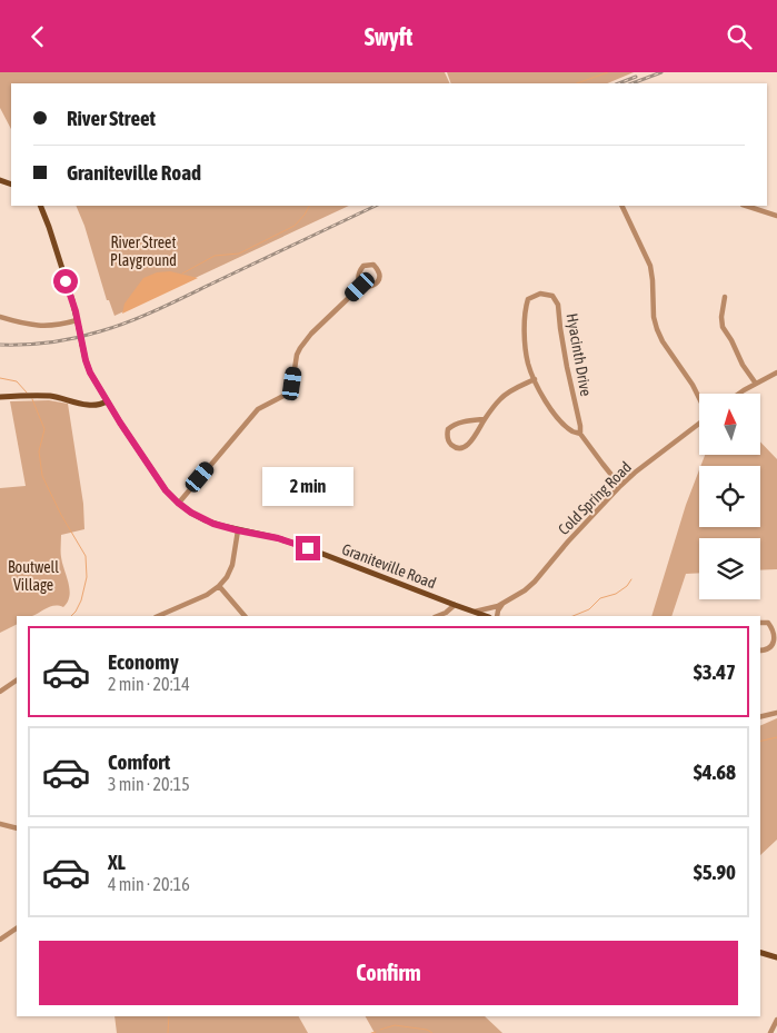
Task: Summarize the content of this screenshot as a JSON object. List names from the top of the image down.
{
  "streets": {
    "main road": ["Graniteville Road"],
    "street": ["Hyacinth Drive", "Cold Spring Road"]
  },
  "crossings": [
    ["Hyacinth Drive", "Cold Spring Road"],
    ["Cold Spring Road", "Graniteville Road"]
  ],
  "parks": ["River Street Playground", "Boutwell Village"],
  "north": "top",
  "page": {
    "header": "Swyft",
    "banner": ["River Street", "Graniteville Road"],
    "bubble": "2 min",
    "list": [
      {
        "name": "Economy",
        "note": "2 min · 20:14",
        "value": "$3.47"
      },
      {
        "name": "Comfort",
        "note": "3 min · 20:15",
        "value": "$4.68"
      },
      {
        "name": "XL",
        "note": "4 min · 20:16",
        "value": "$5.90"
      }
    ],
    "buttons": "Confirm"
  }
}
